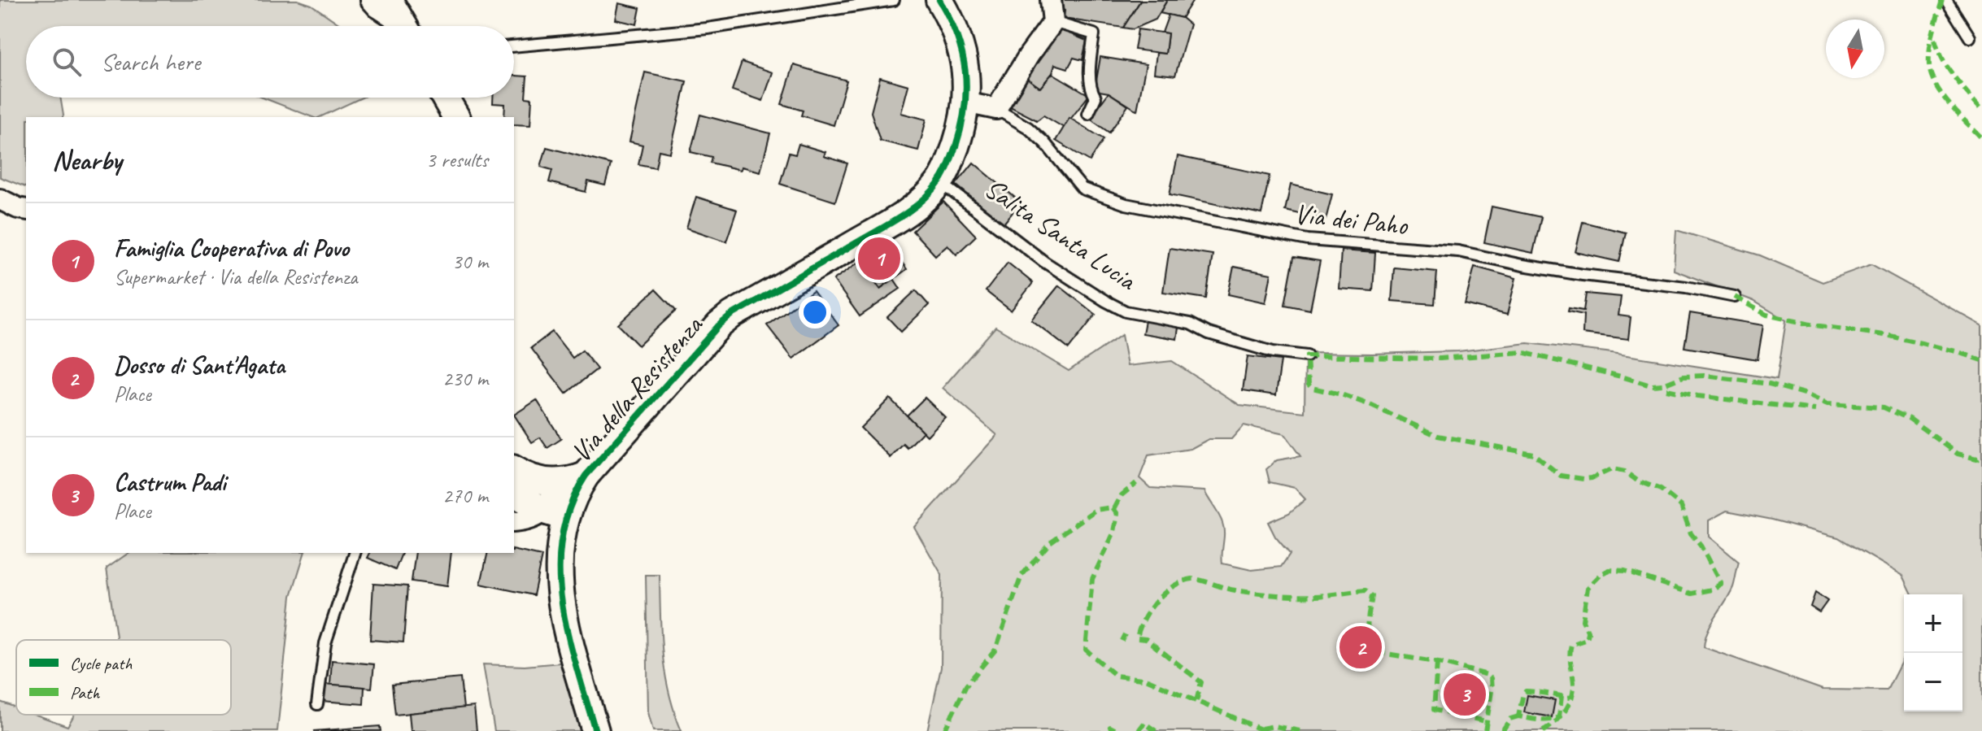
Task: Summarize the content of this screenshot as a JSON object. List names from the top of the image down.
{
  "streets": {
    "street": ["Via della Resistenza"],
    "lane": ["Via dei Paho", "Salita Santa Lucia"]
  },
  "crossings": [
    ["Salita Santa Lucia", "Via della Resistenza"]
  ],
  "legend": ["Cycle path", "Path"],
  "north": "bottom",
  "page": {
    "search": "Search here",
    "heading": ["Nearby", "3 results"],
    "list": [
      {
        "mark": "1",
        "name": "Famiglia Cooperativa di Povo",
        "note": "Supermarket · Via della Resistenza",
        "value": "30 m"
      },
      {
        "mark": "2",
        "name": "Dosso di Sant'Agata",
        "note": "Place",
        "value": "230 m"
      },
      {
        "mark": "3",
        "name": "Castrum Padi",
        "note": "Place",
        "value": "270 m"
      }
    ],
    "pins": ["1", "2", "3"],
    "map_buttons": ["+", "−"]
  }
}
